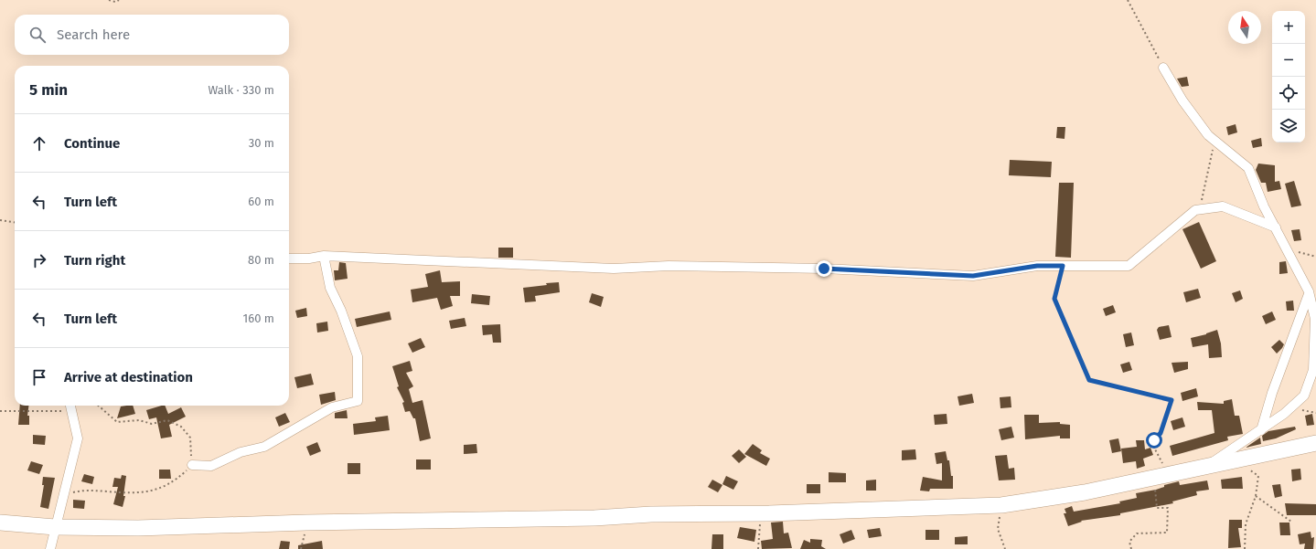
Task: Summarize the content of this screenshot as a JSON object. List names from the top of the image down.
{
  "north": "top",
  "page": {
    "map_buttons": ["+", "−"],
    "search": "Search here",
    "heading": ["5 min", "Walk · 330 m"],
    "list": [
      ["Continue", "30 m"],
      ["Turn left", "60 m"],
      ["Turn right", "80 m"],
      ["Turn left", "160 m"],
      "Arrive at destination"
    ]
  }
}
